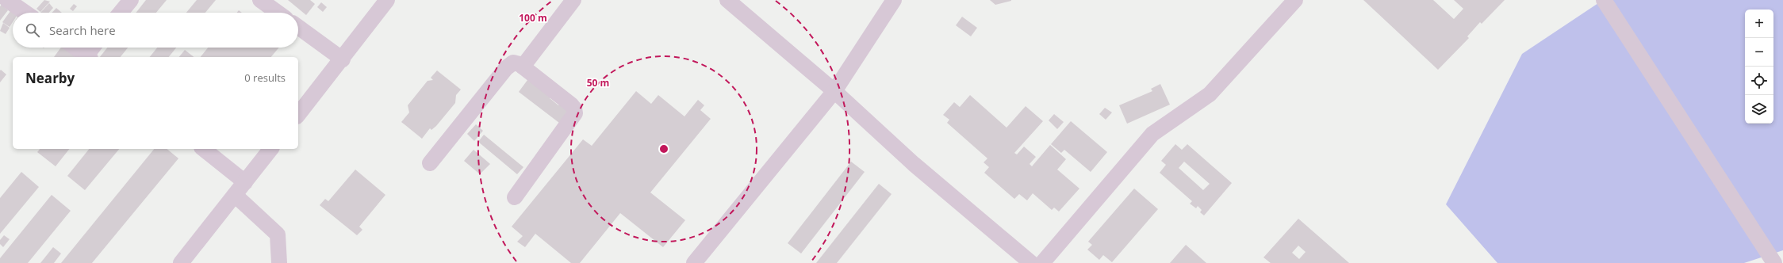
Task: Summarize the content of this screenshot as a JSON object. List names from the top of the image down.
{
  "page": {
    "map_buttons": ["+", "−"],
    "search": "Search here",
    "heading": ["Nearby", "0 results"]
  },
  "rings": ["100 m", "50 m"]
}
